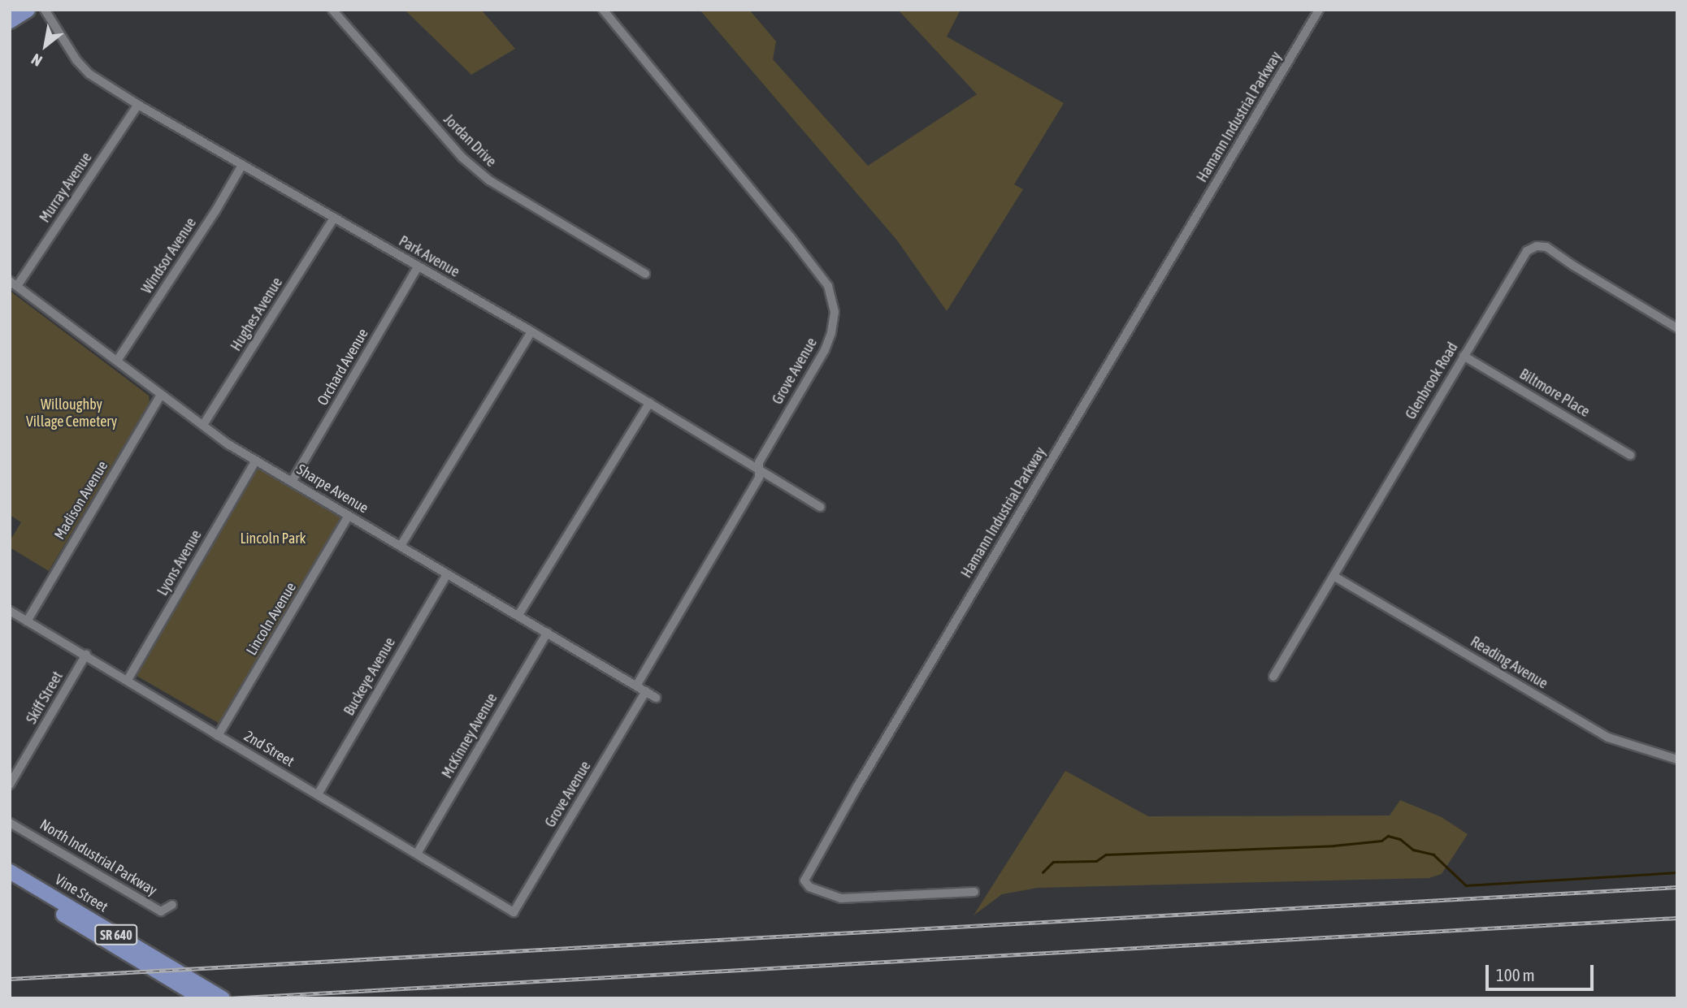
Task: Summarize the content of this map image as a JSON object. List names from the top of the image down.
{
  "streets": {
    "main road": ["Vine Street", "SR 640"],
    "street": [
      "Hamann Industrial Parkway",
      "Jordan Drive",
      "Murray Avenue",
      "Windsor Avenue",
      "Park Avenue",
      "Hughes Avenue",
      "Orchard Avenue",
      "Grove Avenue",
      "Glenbrook Road",
      "Biltmore Place",
      "Sharpe Avenue",
      "Madison Avenue",
      "Lyons Avenue",
      "Lincoln Avenue",
      "Reading Avenue",
      "Buckeye Avenue",
      "Skiff Street",
      "McKinney Avenue",
      "2nd Street",
      "North Industrial Parkway"
    ]
  },
  "crossings": [
    ["Murray Avenue", "Park Avenue"],
    ["Murray Avenue", "Sharpe Avenue"],
    ["Windsor Avenue", "Park Avenue"],
    ["Windsor Avenue", "Sharpe Avenue"],
    ["Park Avenue", "Hughes Avenue"],
    ["Park Avenue", "Orchard Avenue"],
    ["Park Avenue", "Grove Avenue"],
    ["Hughes Avenue", "Sharpe Avenue"],
    ["Orchard Avenue", "Sharpe Avenue"],
    ["Grove Avenue", "Sharpe Avenue"],
    ["Grove Avenue", "2nd Street"],
    ["Glenbrook Road", "Biltmore Place"],
    ["Glenbrook Road", "Reading Avenue"],
    ["Sharpe Avenue", "Madison Avenue"],
    ["Sharpe Avenue", "Lyons Avenue"],
    ["Sharpe Avenue", "Lincoln Avenue"],
    ["Sharpe Avenue", "Buckeye Avenue"],
    ["Sharpe Avenue", "McKinney Avenue"],
    ["Madison Avenue", "2nd Street"],
    ["Lyons Avenue", "2nd Street"],
    ["Lincoln Avenue", "2nd Street"],
    ["Buckeye Avenue", "2nd Street"],
    ["Skiff Street", "2nd Street"],
    ["McKinney Avenue", "2nd Street"]
  ],
  "parks": ["Willoughby Village Cemetery", "Lincoln Park"],
  "scale_bar": "100 m",
  "north": "bottom left"
}
